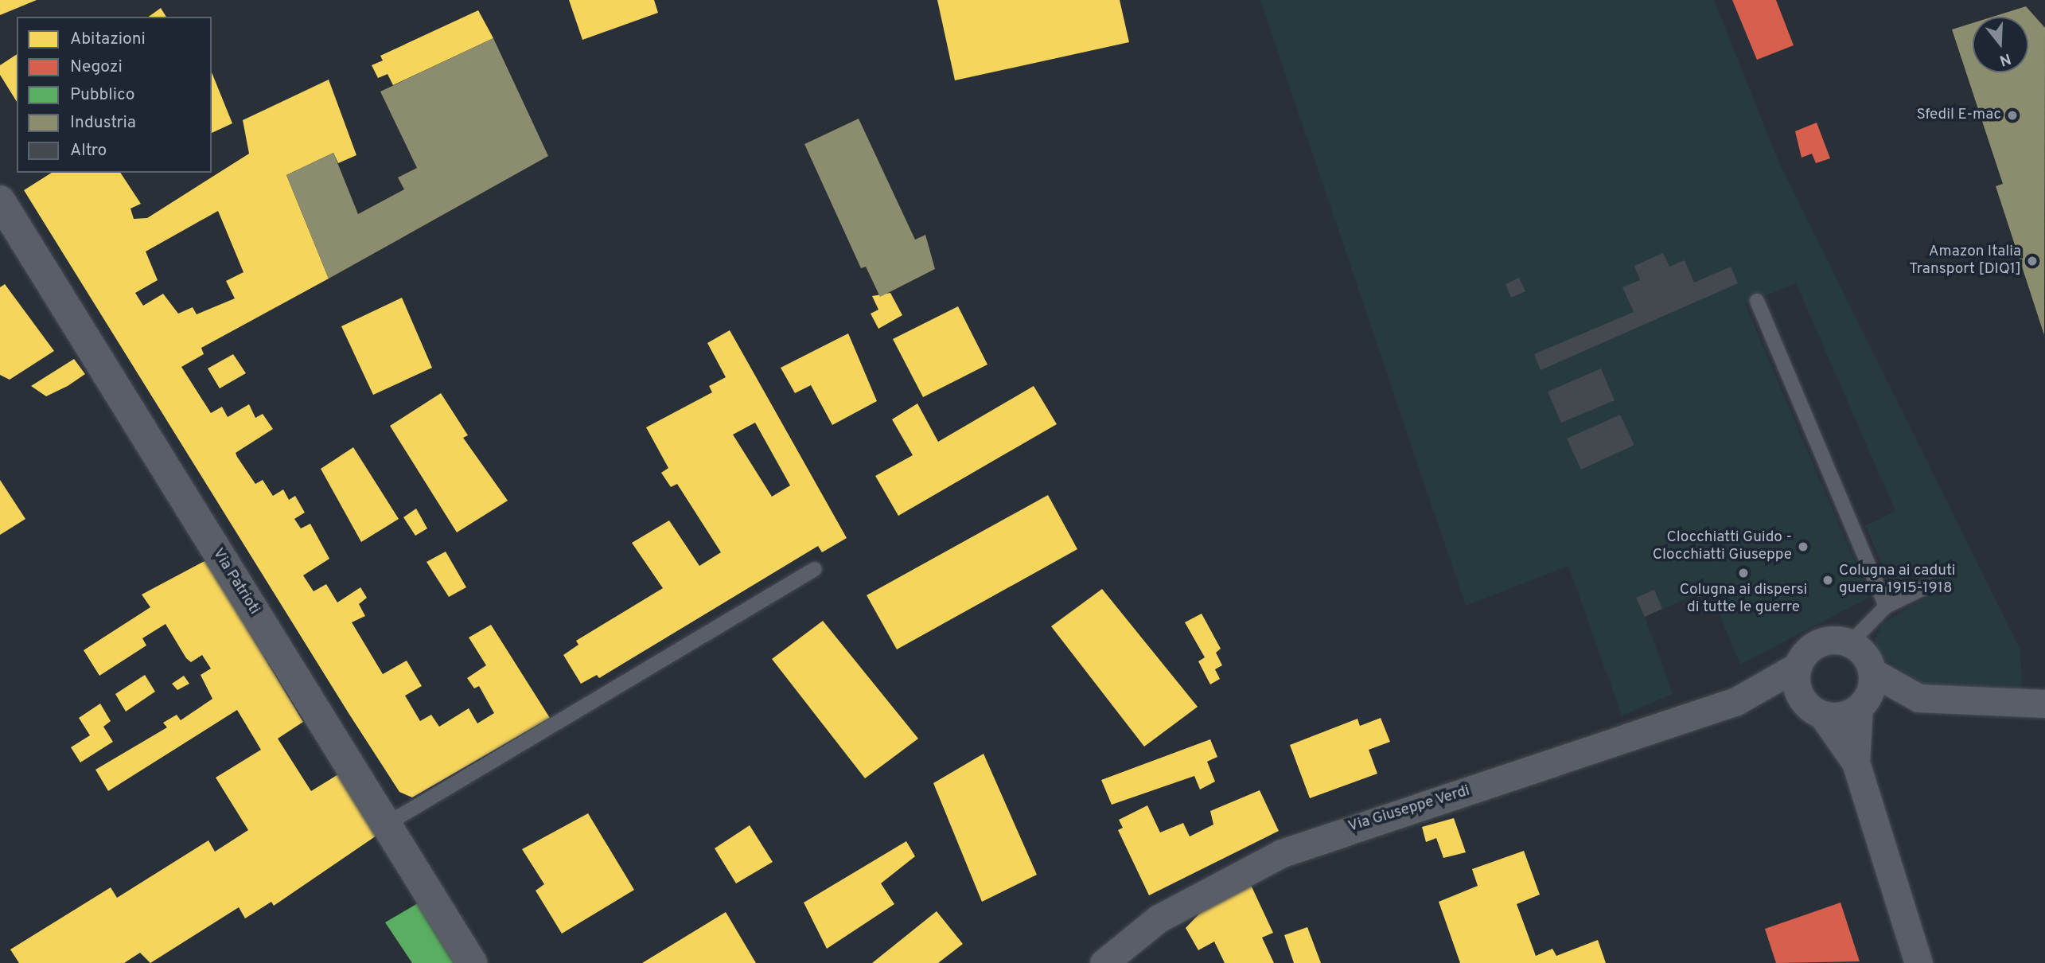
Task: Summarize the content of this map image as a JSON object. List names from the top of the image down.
{
  "streets": {
    "street": ["Via Patrioti", "Via Giuseppe Verdi"]
  },
  "places": [
    "Sfedil E-mac",
    "Amazon Italia Transport [DIQ1]",
    "Clocchiatti Guido - Clocchiatti Giuseppe",
    "Colugna ai dispersi di tutte le guerre",
    "Colugna ai caduti guerra 1915-1918"
  ],
  "legend": [
    "Abitazioni",
    "Negozi",
    "Pubblico",
    "Industria",
    "Altro"
  ],
  "north": "bottom"
}
